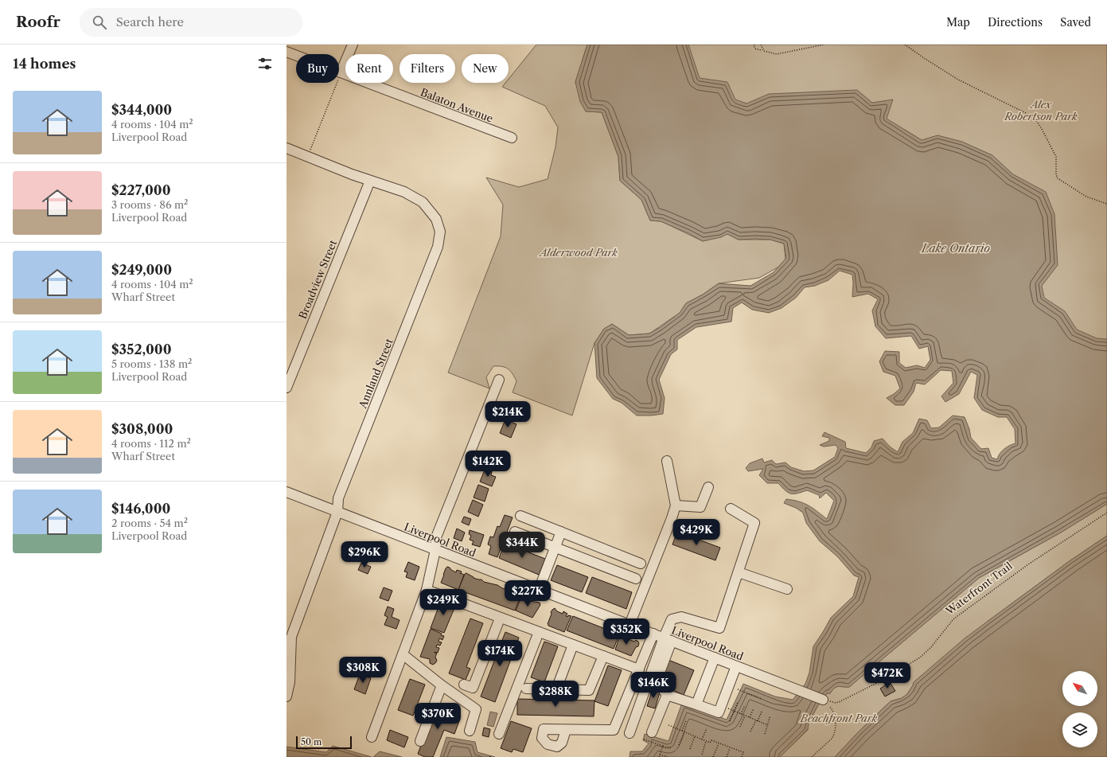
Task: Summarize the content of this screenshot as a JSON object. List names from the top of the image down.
{
  "streets": {
    "street": [
      "Balaton Avenue",
      "Broadview Street",
      "Annland Street",
      "Liverpool Road"
    ],
    "path": ["Waterfront Trail"]
  },
  "crossings": [
    ["Broadview Street", "Annland Street"],
    ["Annland Street", "Liverpool Road"],
    ["Liverpool Road", "Waterfront Trail"]
  ],
  "water": ["Lake Ontario"],
  "parks": ["Alex Robertson Park", "Alderwood Park", "Beachfront Park"],
  "scale_bar": "50 m",
  "north": "top left",
  "page": {
    "header": "Roofr",
    "search": "Search here",
    "nav": ["Map", "Directions", "Saved"],
    "heading": "14 homes",
    "chip": [
      "Buy",
      "Rent",
      "Filters",
      "New"
    ],
    "list": [
      {
        "name": "$344,000",
        "note": "4 rooms · 104 m² · Liverpool Road"
      },
      {
        "name": "$227,000",
        "note": "3 rooms · 86 m² · Liverpool Road"
      },
      {
        "name": "$249,000",
        "note": "4 rooms · 104 m² · Wharf Street"
      },
      {
        "name": "$352,000",
        "note": "5 rooms · 138 m² · Liverpool Road"
      },
      {
        "name": "$308,000",
        "note": "4 rooms · 112 m² · Wharf Street"
      },
      {
        "name": "$146,000",
        "note": "2 rooms · 54 m² · Liverpool Road"
      }
    ],
    "price": [
      "$214K",
      "$142K",
      "$429K",
      "$344K",
      "$296K",
      "$227K",
      "$249K",
      "$352K",
      "$174K",
      "$308K",
      "$472K",
      "$146K",
      "$288K",
      "$370K"
    ],
    "scale": "50 m"
  }
}
